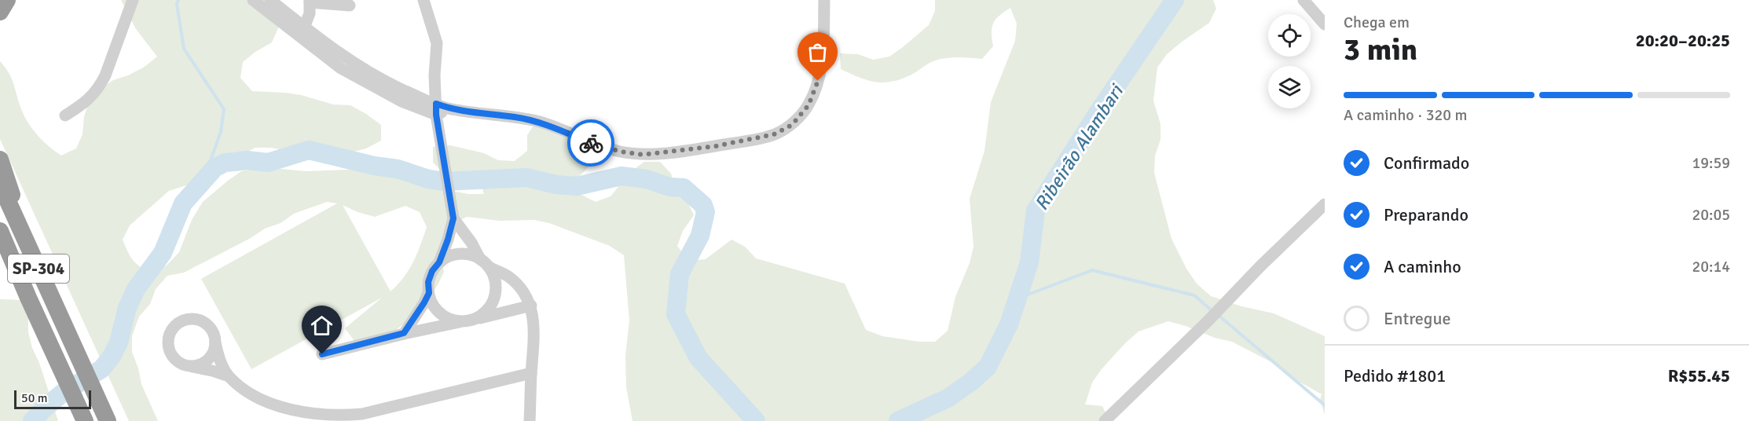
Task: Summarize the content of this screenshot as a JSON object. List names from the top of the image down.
{
  "streets": {
    "highway": ["SP-304"]
  },
  "water": ["Ribeirão Alambari"],
  "scale_bar": "50 m",
  "page": {
    "heading": ["3 min", "Chega em", "20:20–20:25"],
    "panel": ["Pedido #1801", "R$55.45"],
    "bar": "A caminho · 320 m",
    "list": [
      ["Confirmado", "19:59"],
      ["Preparando", "20:05"],
      ["A caminho", "20:14"],
      "Entregue"
    ],
    "scale": "50 m"
  }
}
